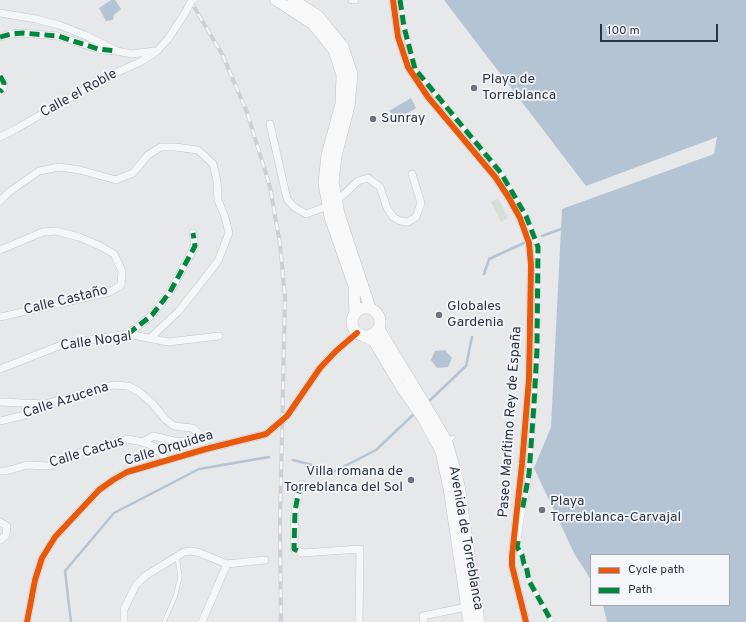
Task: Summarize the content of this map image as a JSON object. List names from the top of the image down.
{
  "streets": {
    "main road": ["Avenida de Torreblanca"],
    "street": [
      "Calle el Roble",
      "Calle Castaño",
      "Calle Nogal",
      "Calle Azucena",
      "Paseo Marítimo Rey de España",
      "Calle Orquidea",
      "Calle Cactus"
    ]
  },
  "crossings": [
    ["Calle Azucena", "Calle Cactus"],
    ["Calle Orquidea", "Calle Cactus"],
    ["Calle Orquidea", "Avenida de Torreblanca"]
  ],
  "places": [
    "Playa de Torreblanca",
    "Sunray",
    "Globales Gardenia",
    "Villa romana de Torreblanca del Sol",
    "Playa Torreblanca-Carvajal"
  ],
  "legend": ["Cycle path", "Path"],
  "scale_bar": "100 m"
}
